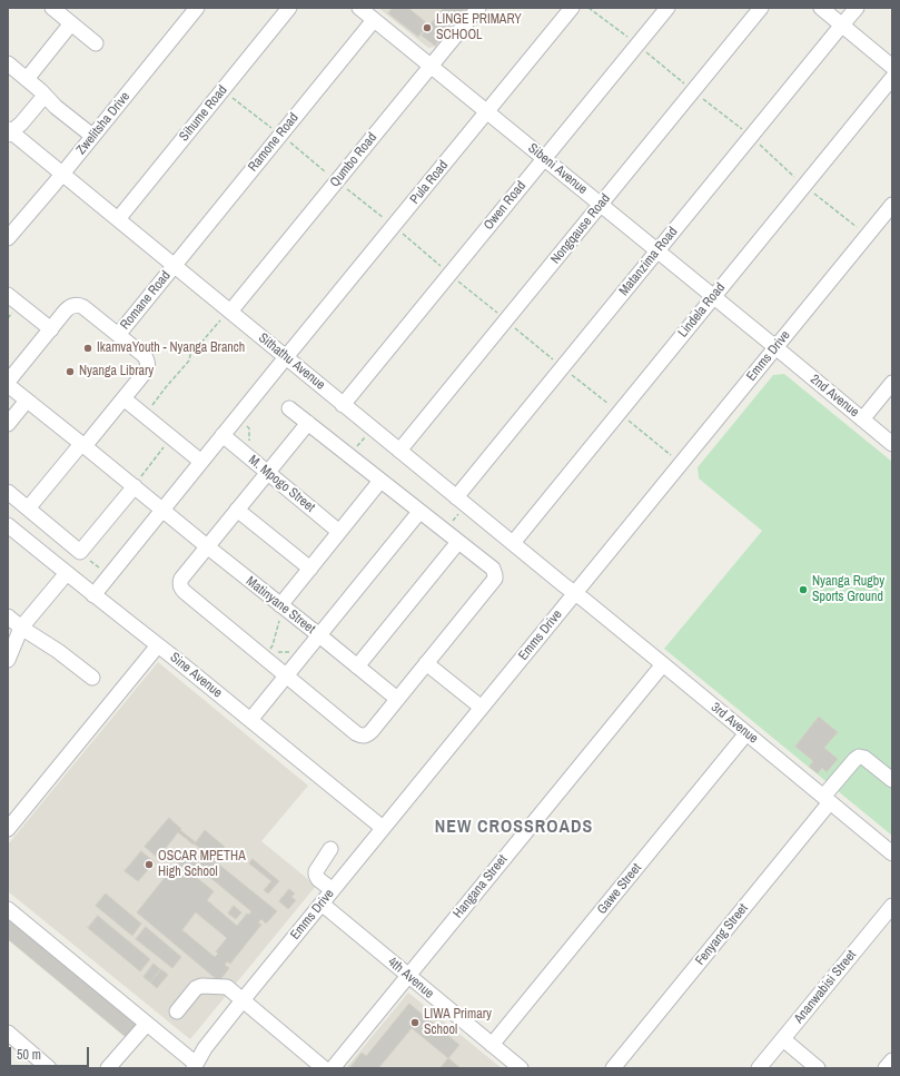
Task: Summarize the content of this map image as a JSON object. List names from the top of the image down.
{
  "streets": {
    "street": [
      "Sihume Road",
      "Zwelitsha Drive",
      "Ramone Road",
      "Qumbo Road",
      "Sibeni Avenue",
      "Pula Road",
      "Owen Road",
      "Nongqause Road",
      "Matanzima Road",
      "Romane Road",
      "Lindela Road",
      "Emms Drive",
      "Sithathu Avenue",
      "2nd Avenue",
      "M. Mpogo Street",
      "Matinyane Street",
      "Sine Avenue",
      "3rd Avenue",
      "Hangana Street",
      "Gawe Street",
      "Fenyang Street",
      "4th Avenue",
      "Ananwabisi Street"
    ]
  },
  "crossings": [
    ["Sihume Road", "Sithathu Avenue"],
    ["Zwelitsha Drive", "Sithathu Avenue"],
    ["Ramone Road", "Sibeni Avenue"],
    ["Ramone Road", "Romane Road"],
    ["Ramone Road", "Sithathu Avenue"],
    ["Qumbo Road", "Sibeni Avenue"],
    ["Qumbo Road", "Sithathu Avenue"],
    ["Sibeni Avenue", "Pula Road"],
    ["Sibeni Avenue", "Owen Road"],
    ["Sibeni Avenue", "Nongqause Road"],
    ["Sibeni Avenue", "Matanzima Road"],
    ["Sibeni Avenue", "Lindela Road"],
    ["Sibeni Avenue", "Emms Drive"],
    ["Sibeni Avenue", "2nd Avenue"],
    ["Pula Road", "Sithathu Avenue"],
    ["Pula Road", "M. Mpogo Street"],
    ["Pula Road", "Matinyane Street"],
    ["Pula Road", "Sine Avenue"],
    ["Owen Road", "Sithathu Avenue"],
    ["Nongqause Road", "Sithathu Avenue"],
    ["Matanzima Road", "Sithathu Avenue"],
    ["Romane Road", "Sithathu Avenue"],
    ["Lindela Road", "Sithathu Avenue"],
    ["Emms Drive", "Sithathu Avenue"],
    ["Emms Drive", "2nd Avenue"],
    ["Emms Drive", "Sine Avenue"],
    ["Emms Drive", "3rd Avenue"],
    ["Emms Drive", "4th Avenue"],
    ["Sithathu Avenue", "3rd Avenue"],
    ["3rd Avenue", "Hangana Street"],
    ["3rd Avenue", "Gawe Street"],
    ["3rd Avenue", "Fenyang Street"],
    ["Hangana Street", "4th Avenue"],
    ["Gawe Street", "4th Avenue"]
  ],
  "districts": ["NEW CROSSROADS"],
  "places": [
    "LINGE PRIMARY SCHOOL",
    "IkamvaYouth - Nyanga Branch",
    "Nyanga Library",
    "Nyanga Rugby Sports Ground",
    "OSCAR MPETHA High School",
    "LIWA Primary School"
  ],
  "scale_bar": "50 m"
}
